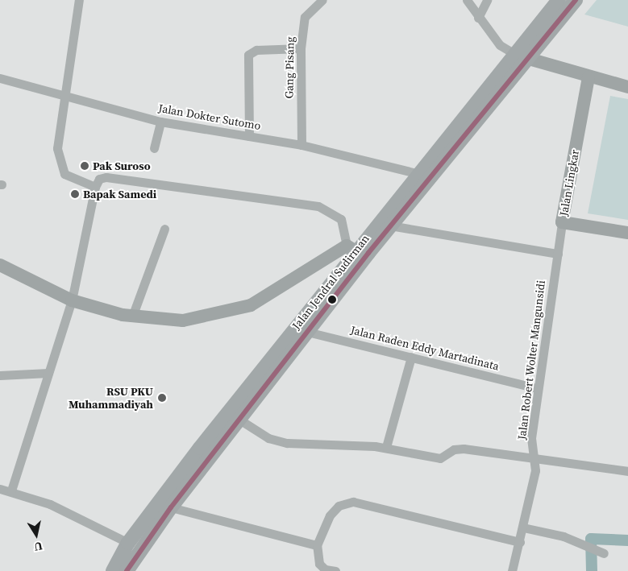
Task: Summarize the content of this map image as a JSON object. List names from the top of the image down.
{
  "streets": {
    "main road": ["Jalan Lingkar", "Jalan Jendral Sudirman"],
    "street": [
      "Gang Pisang",
      "Jalan Dokter Sutomo",
      "Jalan Raden Eddy Martadinata",
      "Jalan Robert Wolter Mangunsidi"
    ]
  },
  "crossings": [
    ["Gang Pisang", "Jalan Dokter Sutomo"],
    ["Jalan Dokter Sutomo", "Jalan Jendral Sudirman"],
    ["Jalan Lingkar", "Jalan Robert Wolter Mangunsidi"],
    ["Jalan Jendral Sudirman", "Jalan Raden Eddy Martadinata"],
    ["Jalan Raden Eddy Martadinata", "Jalan Robert Wolter Mangunsidi"]
  ],
  "places": ["Pak Suroso", "Bapak Samedi", "RSU PKU Muhammadiyah"],
  "north": "bottom"
}
